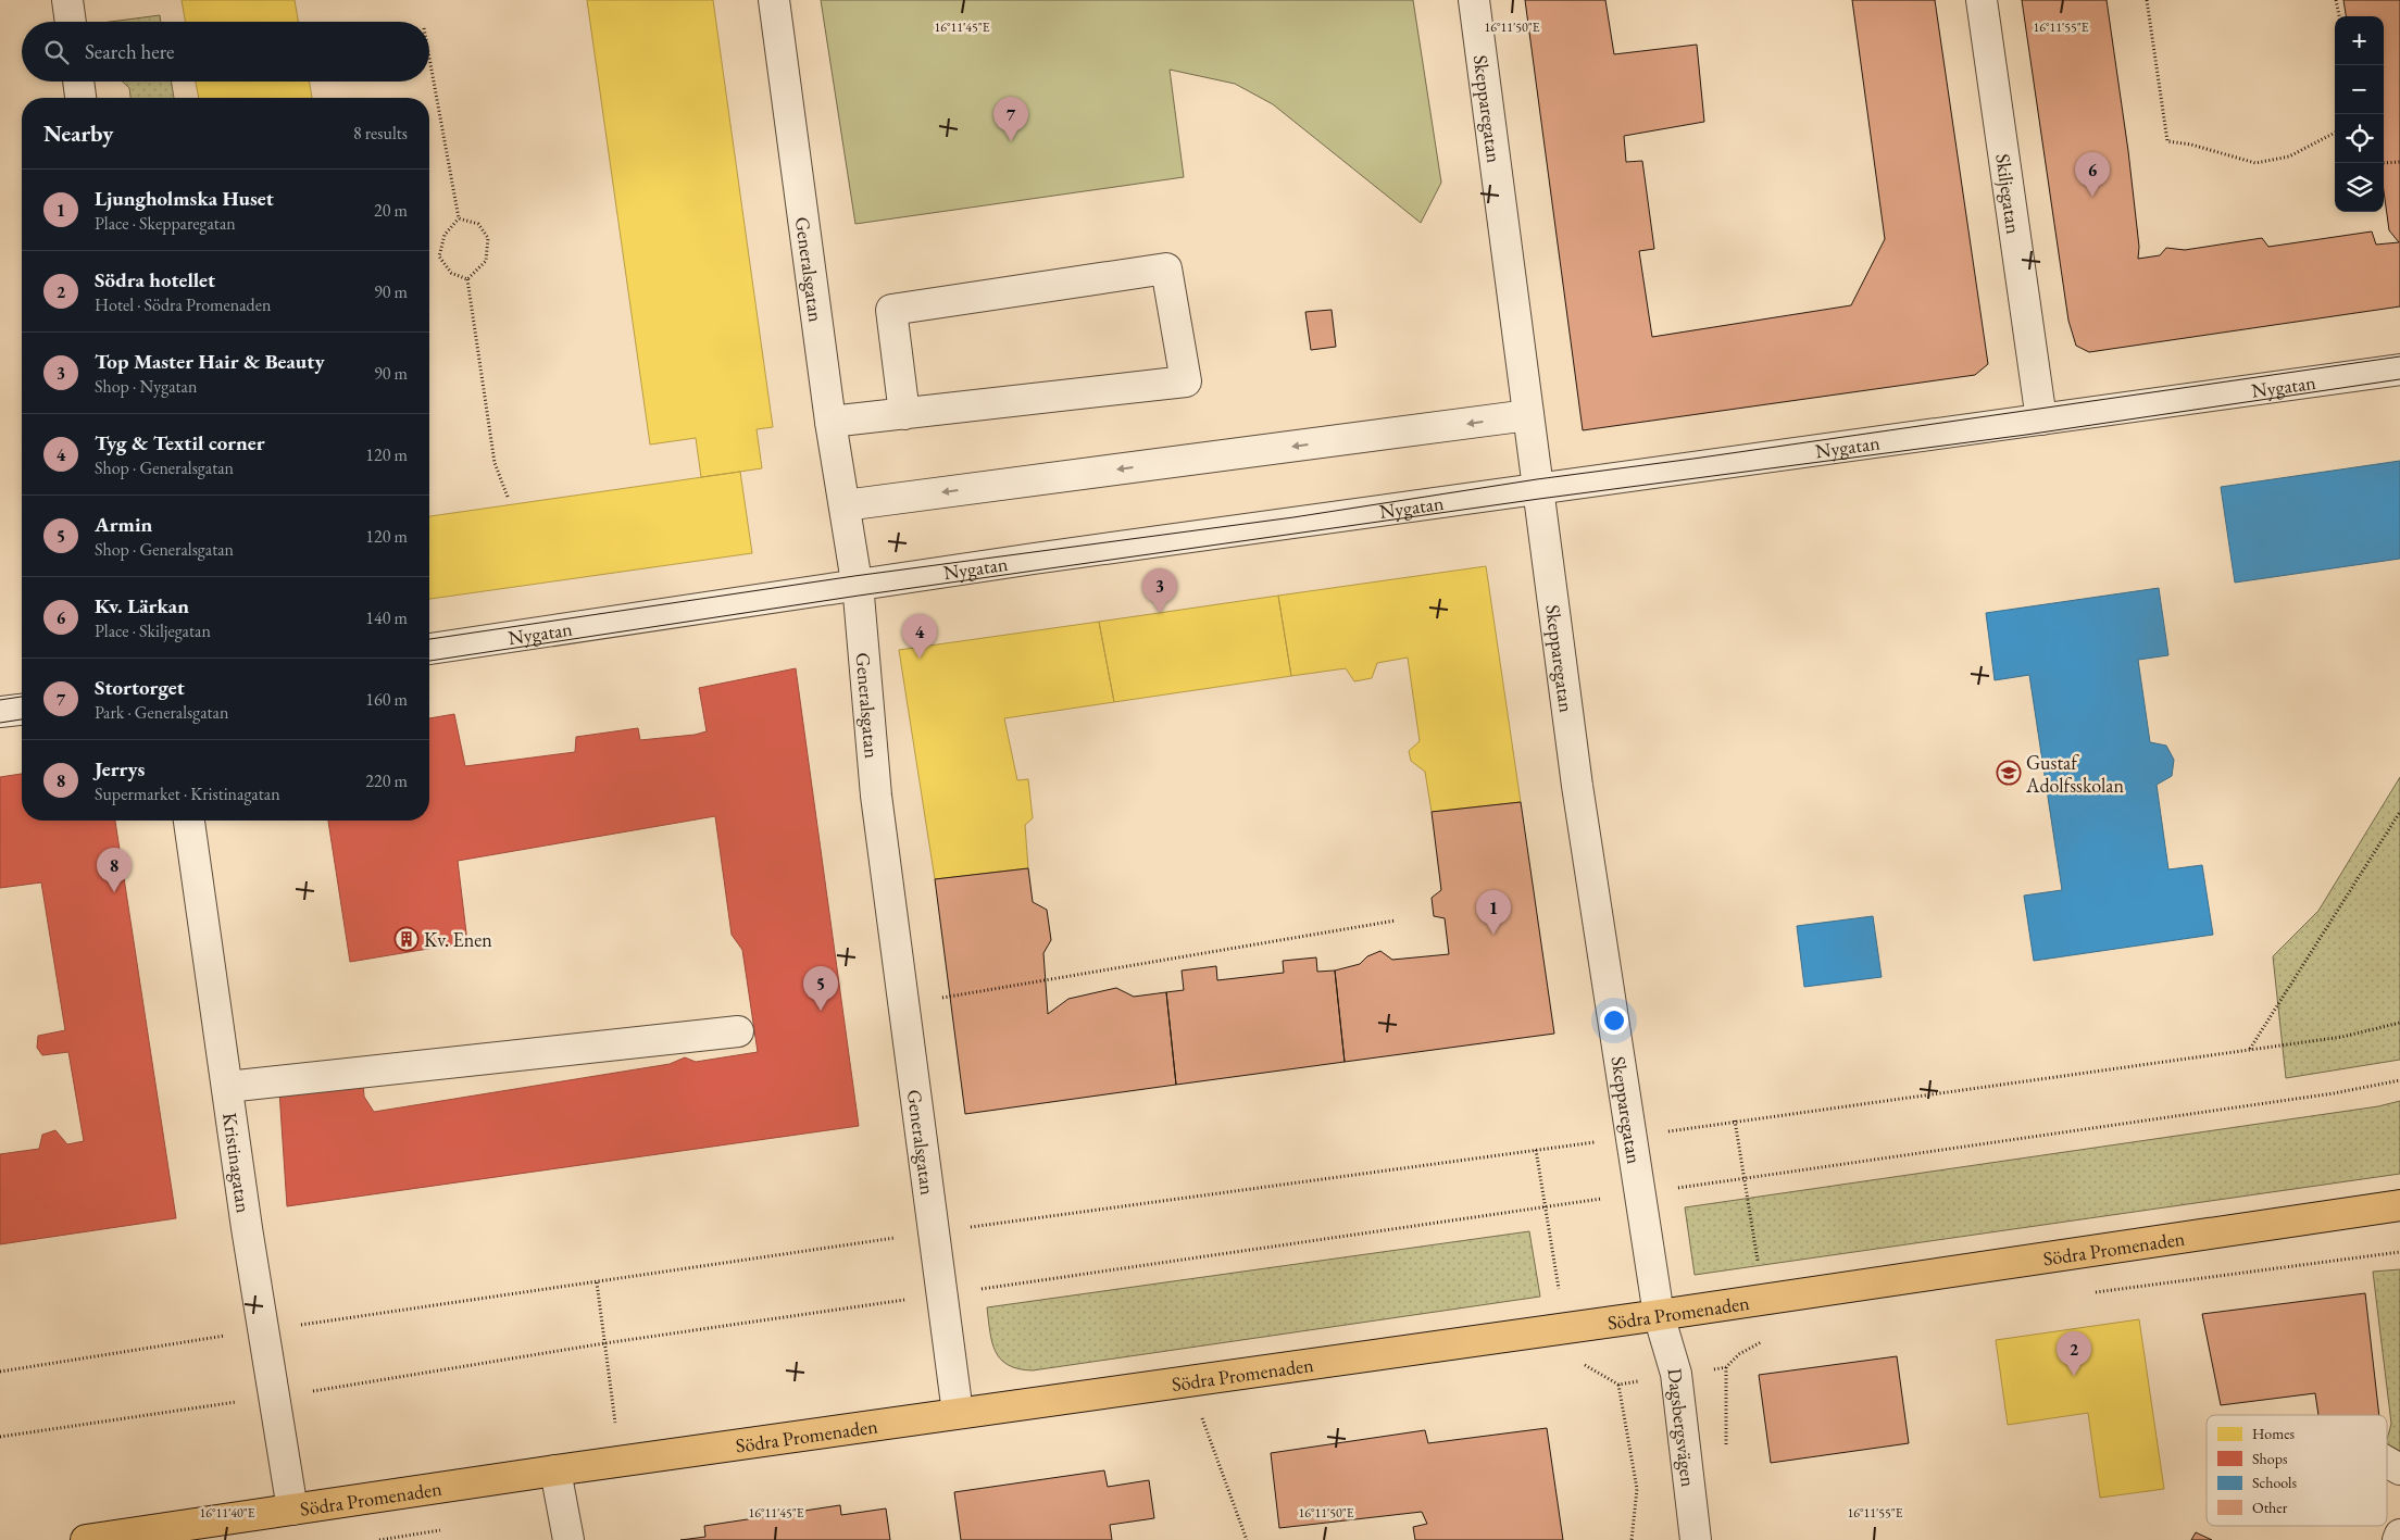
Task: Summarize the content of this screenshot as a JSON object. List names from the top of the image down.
{
  "streets": {
    "main road": ["Södra Promenaden"],
    "street": [
      "Skepparegatan",
      "Skiljegatan",
      "Generalsgatan",
      "Nygatan",
      "Kristinagatan",
      "Dagsbergsvägen"
    ]
  },
  "crossings": [
    ["Skepparegatan", "Nygatan"],
    ["Skepparegatan", "Södra Promenaden"],
    ["Skepparegatan", "Dagsbergsvägen"],
    ["Skiljegatan", "Nygatan"],
    ["Generalsgatan", "Nygatan"],
    ["Generalsgatan", "Södra Promenaden"],
    ["Kristinagatan", "Södra Promenaden"],
    ["Södra Promenaden", "Dagsbergsvägen"]
  ],
  "places": {
    "school or university": ["Gustaf Adolfsskolan"],
    "building": ["Kv. Enen"]
  },
  "legend": [
    "Homes",
    "Shops",
    "Schools",
    "Other"
  ],
  "page": {
    "map_buttons": ["+", "−"],
    "search": "Search here",
    "pins": [
      "7",
      "6",
      "3",
      "4",
      "8",
      "1",
      "5",
      "2"
    ],
    "heading": ["Nearby", "8 results"],
    "list": [
      {
        "mark": "1",
        "name": "Ljungholmska Huset",
        "note": "Place · Skepparegatan",
        "value": "20 m"
      },
      {
        "mark": "2",
        "name": "Södra hotellet",
        "note": "Hotel · Södra Promenaden",
        "value": "90 m"
      },
      {
        "mark": "3",
        "name": "Top Master Hair & Beauty",
        "note": "Shop · Nygatan",
        "value": "90 m"
      },
      {
        "mark": "4",
        "name": "Tyg & Textil corner",
        "note": "Shop · Generalsgatan",
        "value": "120 m"
      },
      {
        "mark": "5",
        "name": "Armin",
        "note": "Shop · Generalsgatan",
        "value": "120 m"
      },
      {
        "mark": "6",
        "name": "Kv. Lärkan",
        "note": "Place · Skiljegatan",
        "value": "140 m"
      },
      {
        "mark": "7",
        "name": "Stortorget",
        "note": "Park · Generalsgatan",
        "value": "160 m"
      },
      {
        "mark": "8",
        "name": "Jerrys",
        "note": "Supermarket · Kristinagatan",
        "value": "220 m"
      }
    ]
  },
  "coordinates": [
    "16°11'45\"E",
    "16°11'50\"E",
    "16°11'55\"E",
    "16°11'40\"E"
  ]
}
